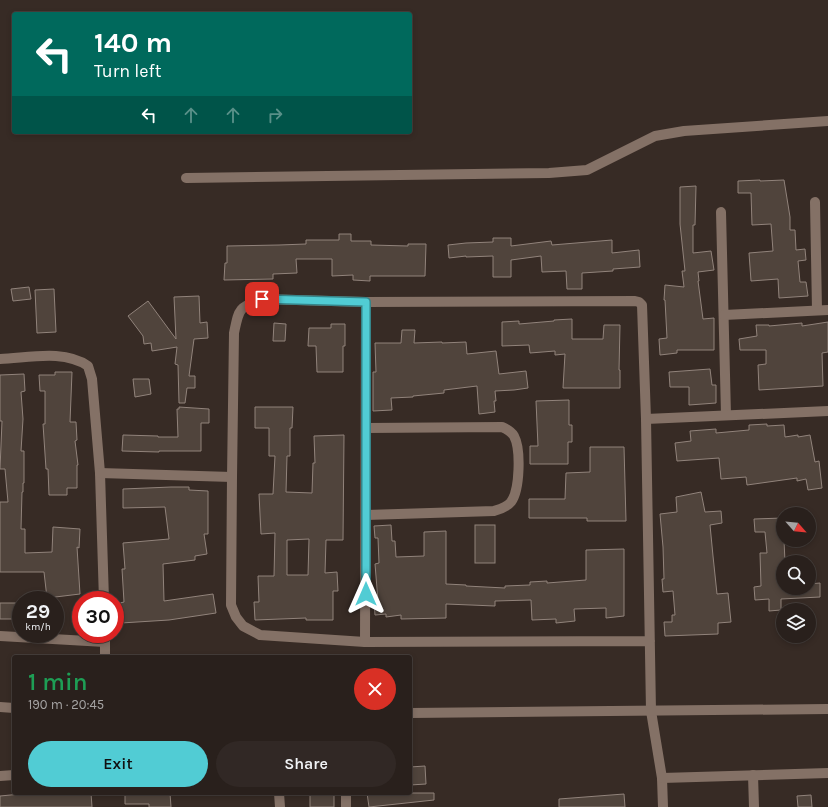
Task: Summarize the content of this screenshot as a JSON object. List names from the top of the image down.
{
  "north": "bottom right",
  "page": {
    "turn": ["140 m", "Turn left"],
    "speed": "29 km/h",
    "limit": "30",
    "heading": ["1 min", "190 m · 20:45"],
    "buttons": ["Exit", "Share"]
  }
}
